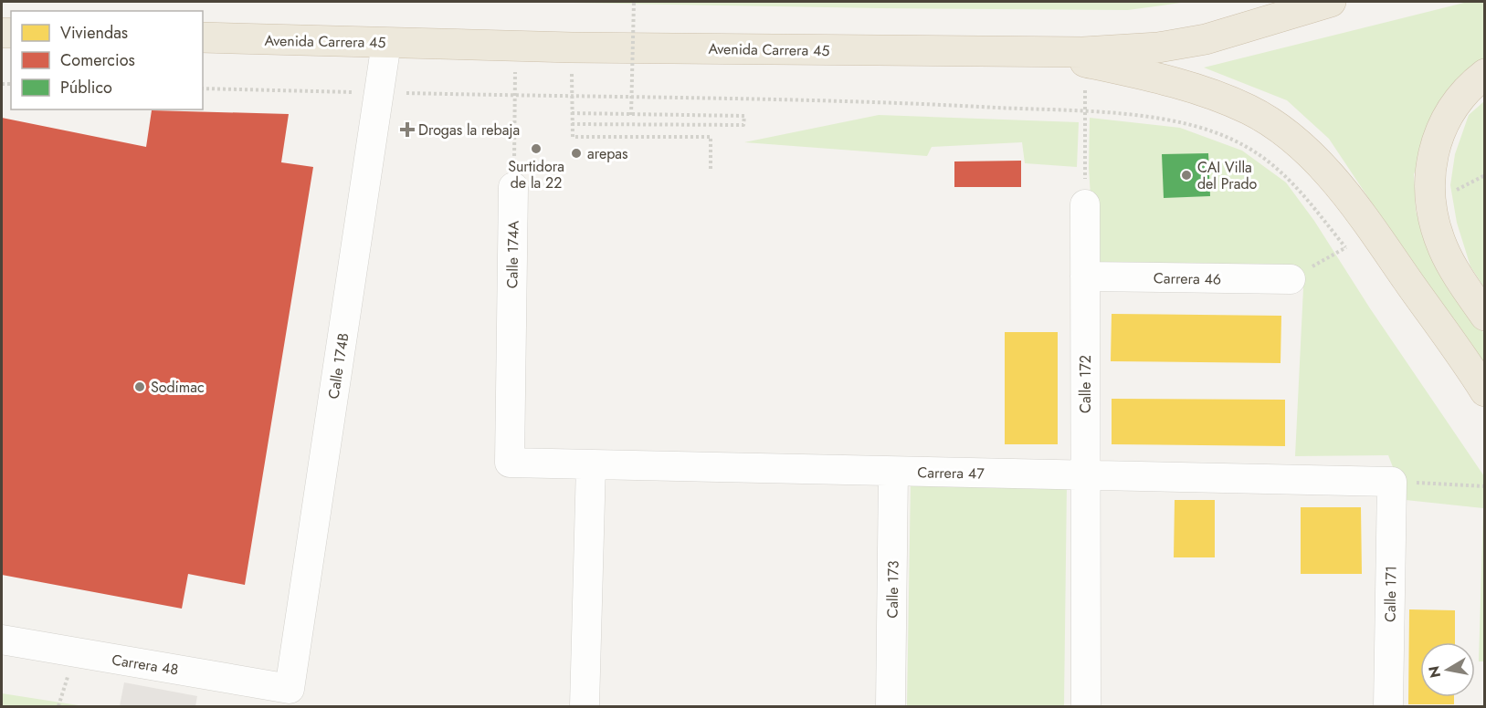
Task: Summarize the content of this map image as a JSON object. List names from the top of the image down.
{
  "streets": {
    "highway": ["Avenida Carrera 45"],
    "street": [
      "Calle 174A",
      "Carrera 46",
      "Calle 174B",
      "Calle 172",
      "Carrera 47",
      "Calle 173",
      "Calle 171",
      "Carrera 48"
    ]
  },
  "crossings": [
    ["Avenida Carrera 45", "Calle 174B"],
    ["Calle 174A", "Carrera 47"],
    ["Carrera 46", "Calle 172"],
    ["Calle 174B", "Carrera 48"],
    ["Calle 172", "Carrera 47"],
    ["Carrera 47", "Calle 173"],
    ["Carrera 47", "Calle 171"]
  ],
  "places": {
    "health": ["Drogas la rebaja"],
    "other": [
      "Surtidora de la 22",
      "arepas",
      "CAI Villa del Prado",
      "Sodimac"
    ]
  },
  "legend": ["Viviendas", "Comercios", "Público"],
  "north": "left"
}
